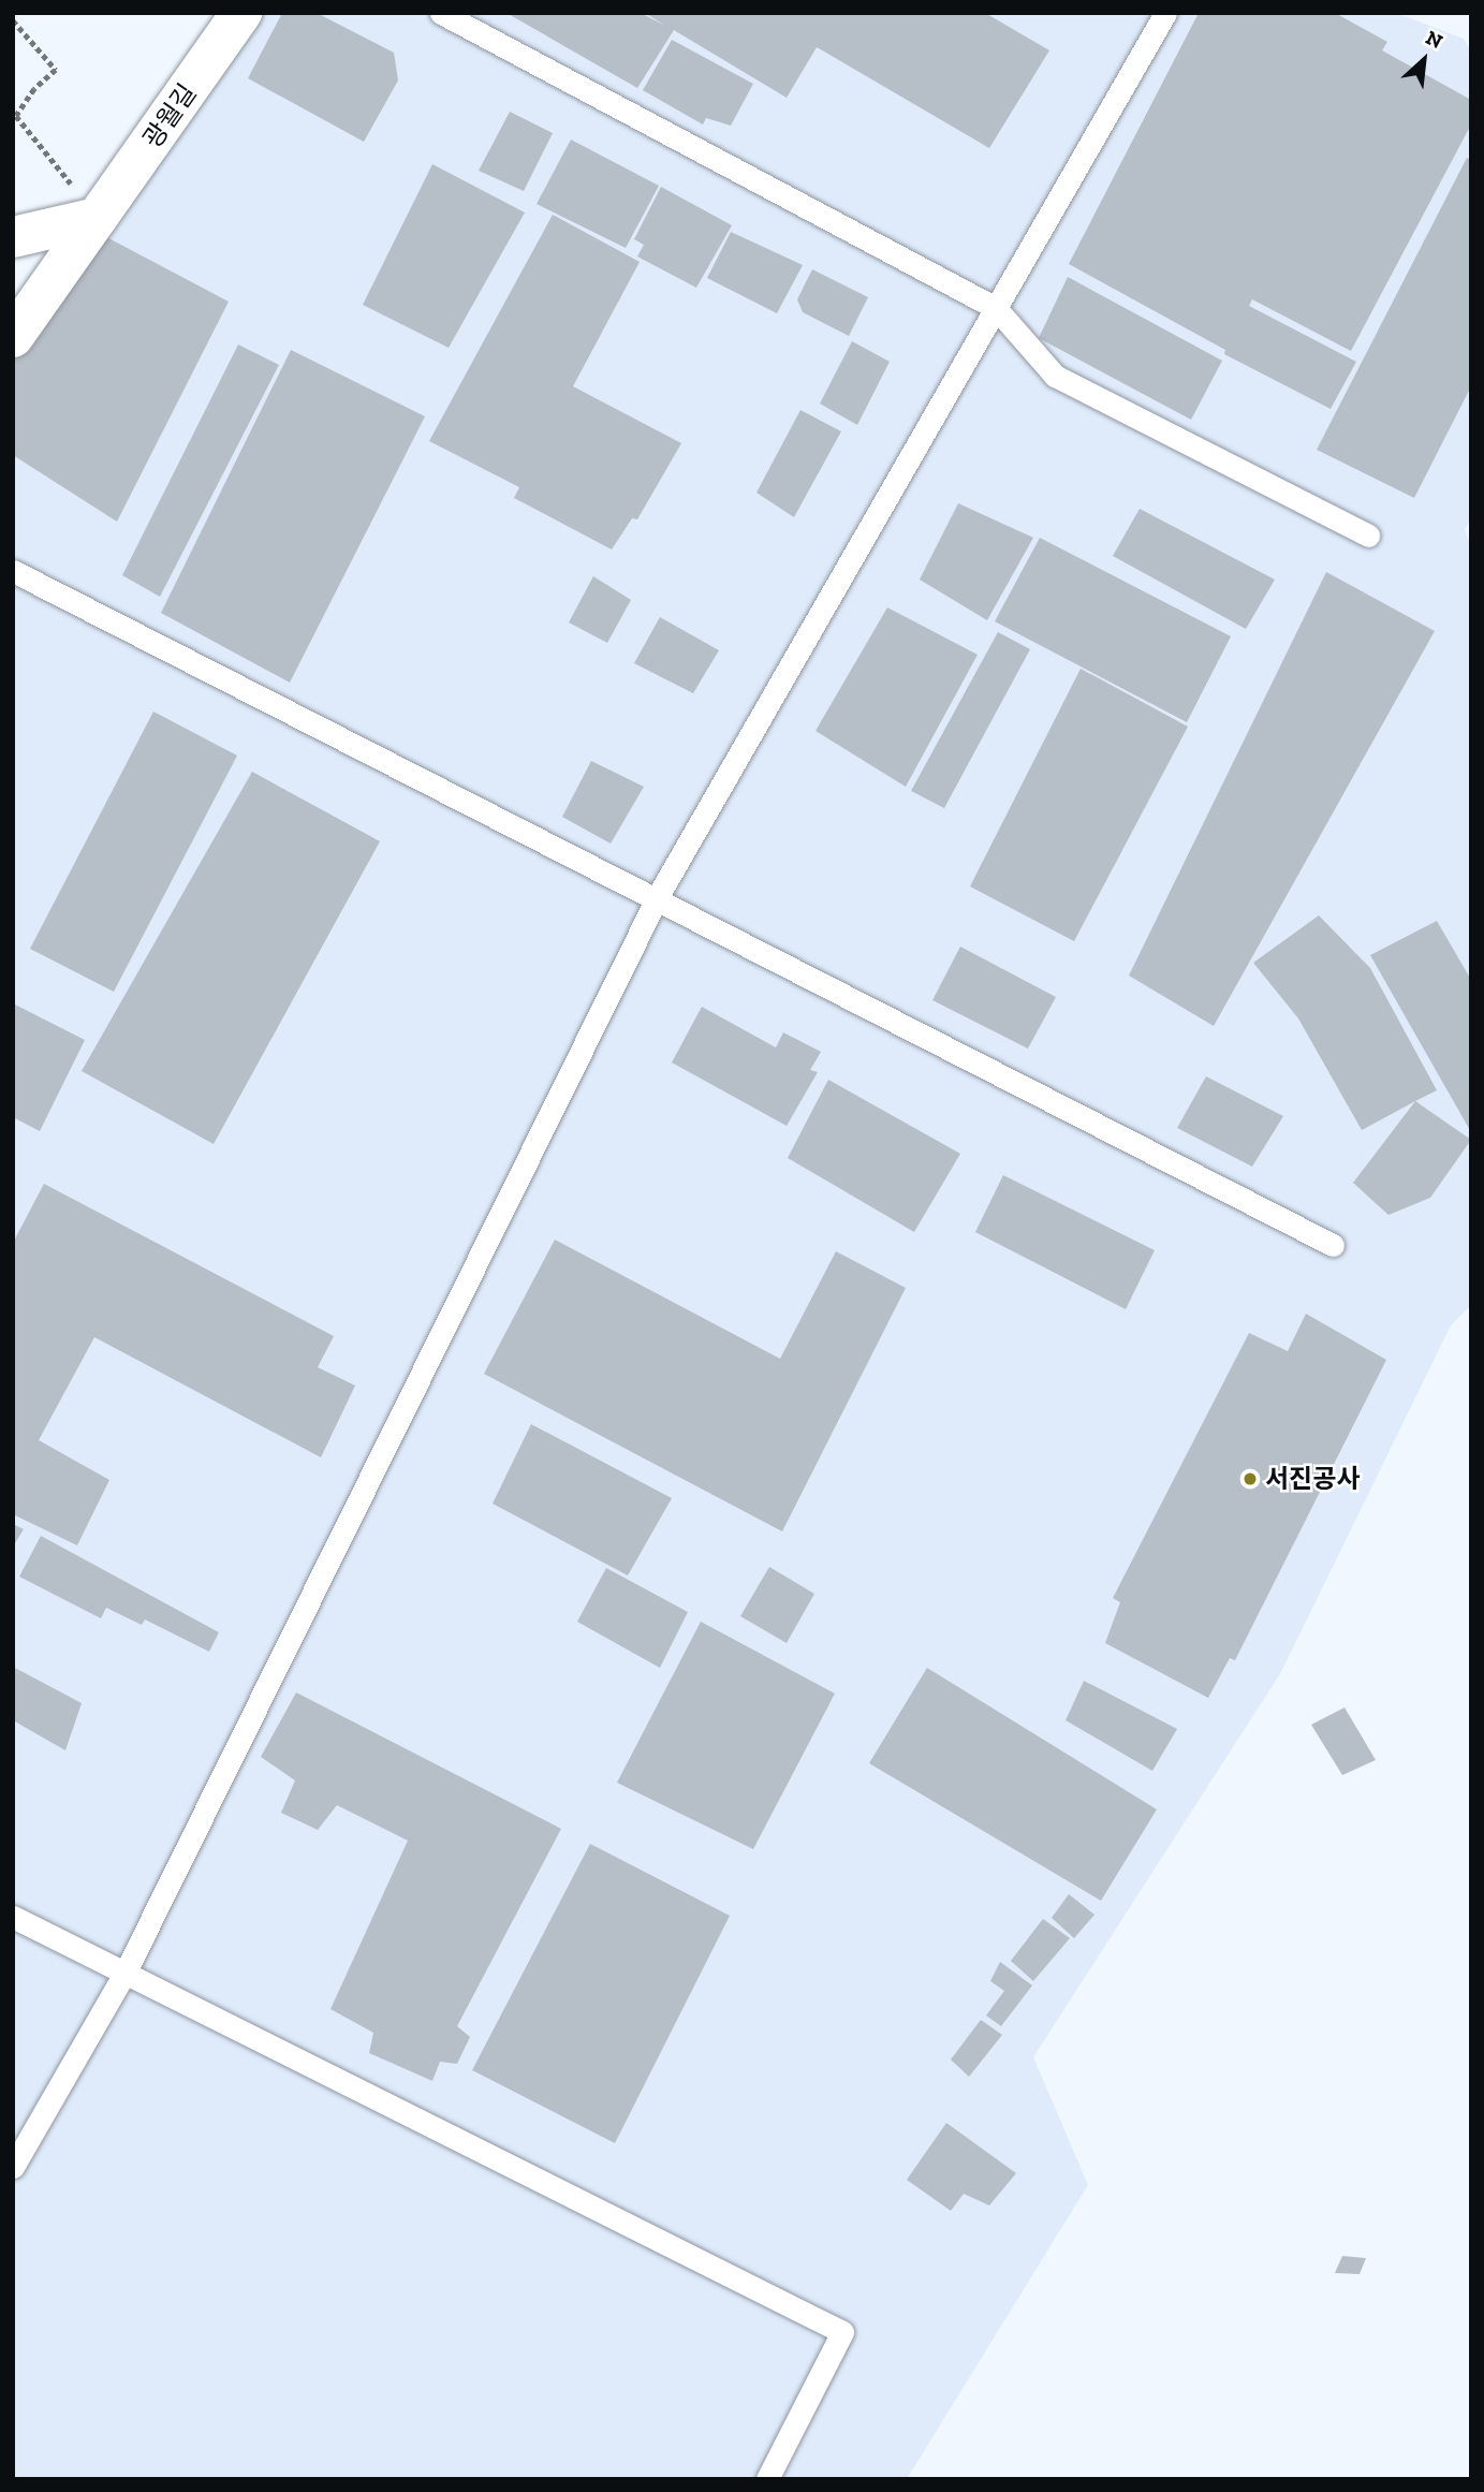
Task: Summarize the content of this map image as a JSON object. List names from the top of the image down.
{
  "streets": {
    "street": ["광월길"]
  },
  "places": ["서진공사"],
  "north": "top right"
}
